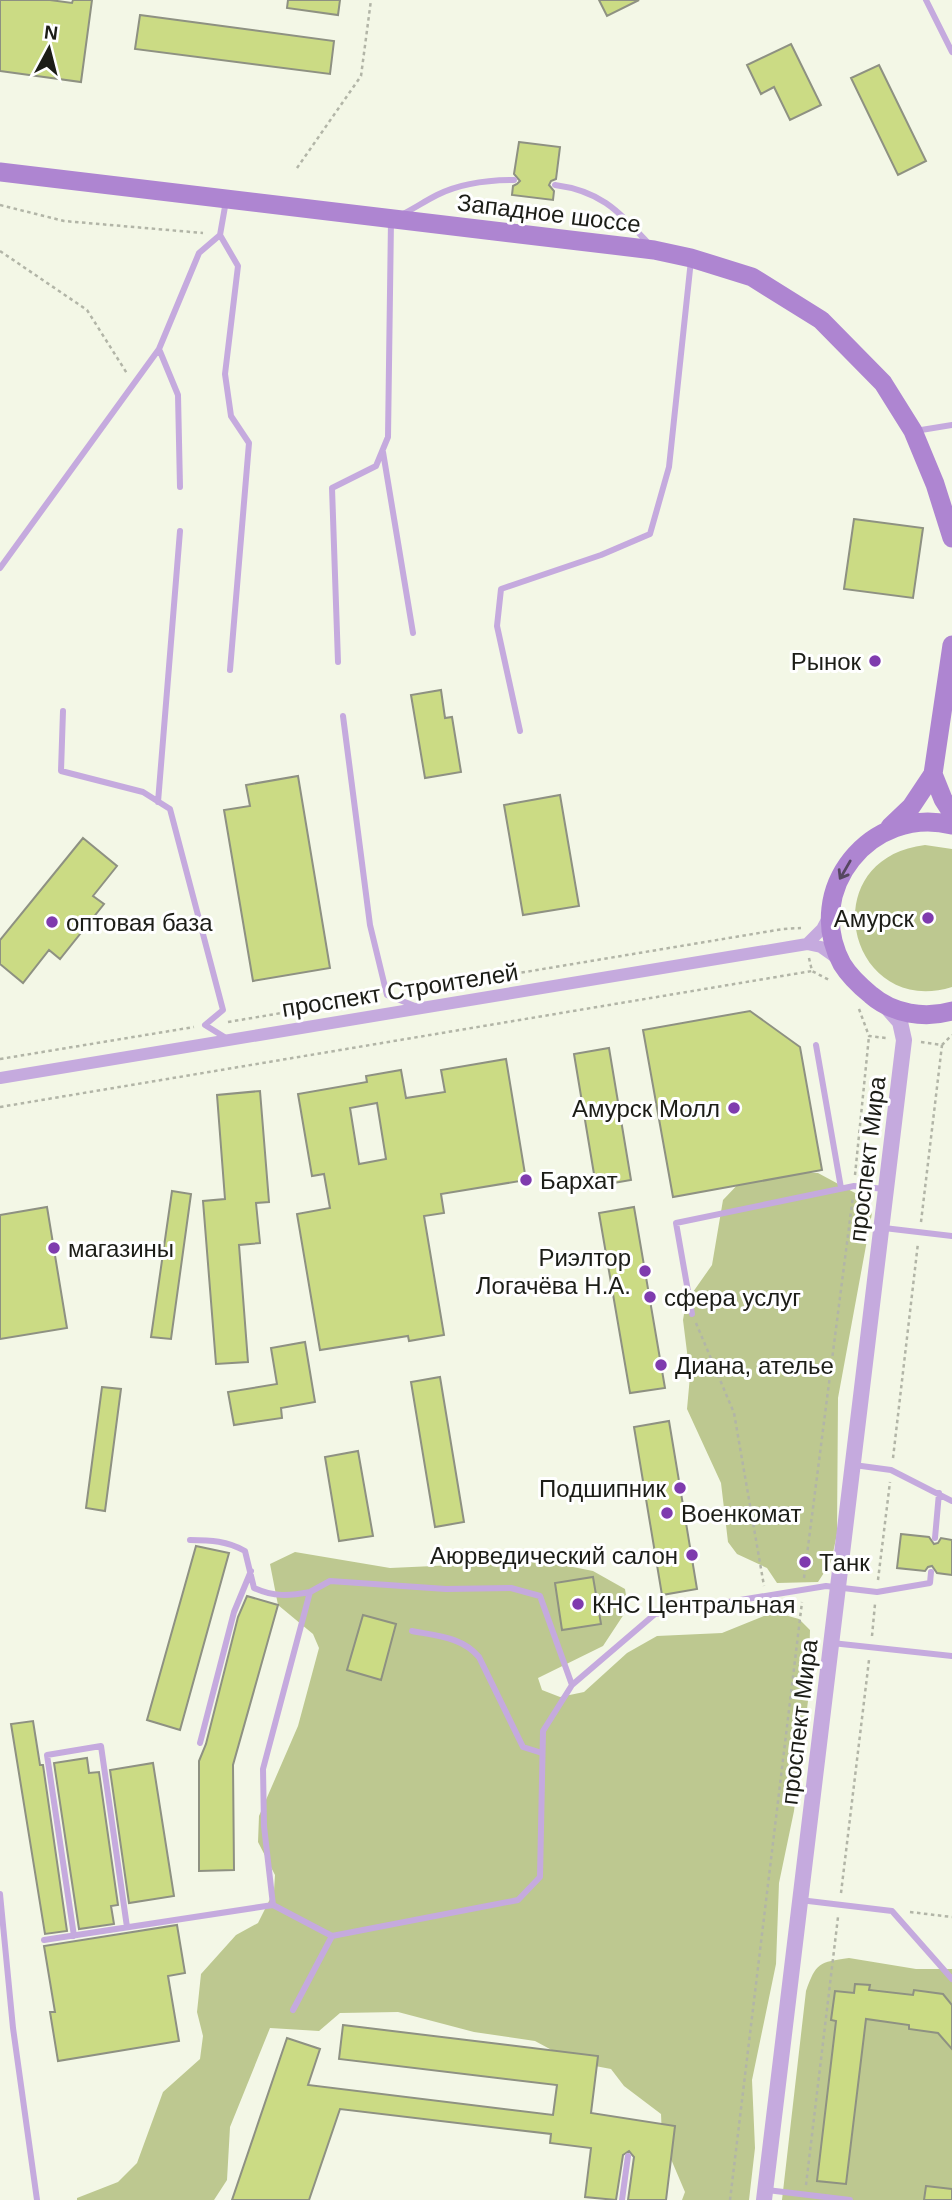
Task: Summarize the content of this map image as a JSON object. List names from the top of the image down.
{
  "streets": {
    "main road": ["Западное шоссе"],
    "street": ["проспект Строителей", "проспект Мира"]
  },
  "places": [
    "Рынок",
    "Амурск",
    "оптовая база",
    "Амурск Молл",
    "Бархат",
    "магазины",
    "Риэлтор Логачёва Н.А.",
    "сфера услуг",
    "Диана, ателье",
    "Подшипник",
    "Военкомат",
    "Аюрведический салон",
    "Танк",
    "КНС Центральная"
  ],
  "north": "top"
}
